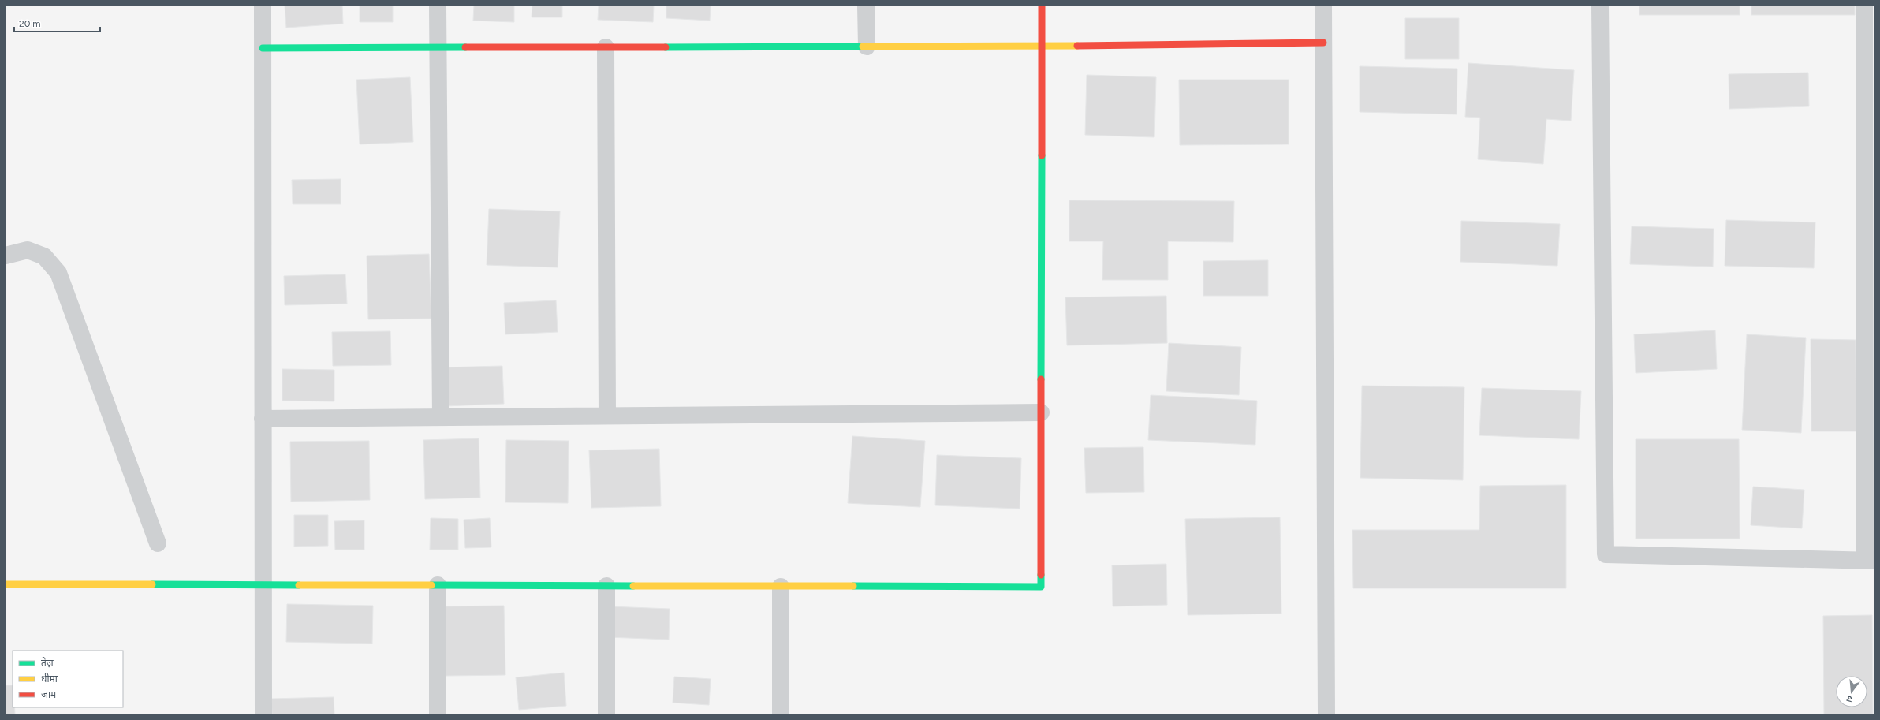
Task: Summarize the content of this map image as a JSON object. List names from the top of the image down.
{
  "legend": ["तेज़", "धीमा", "जाम"],
  "scale_bar": "20 m",
  "north": "bottom"
}
